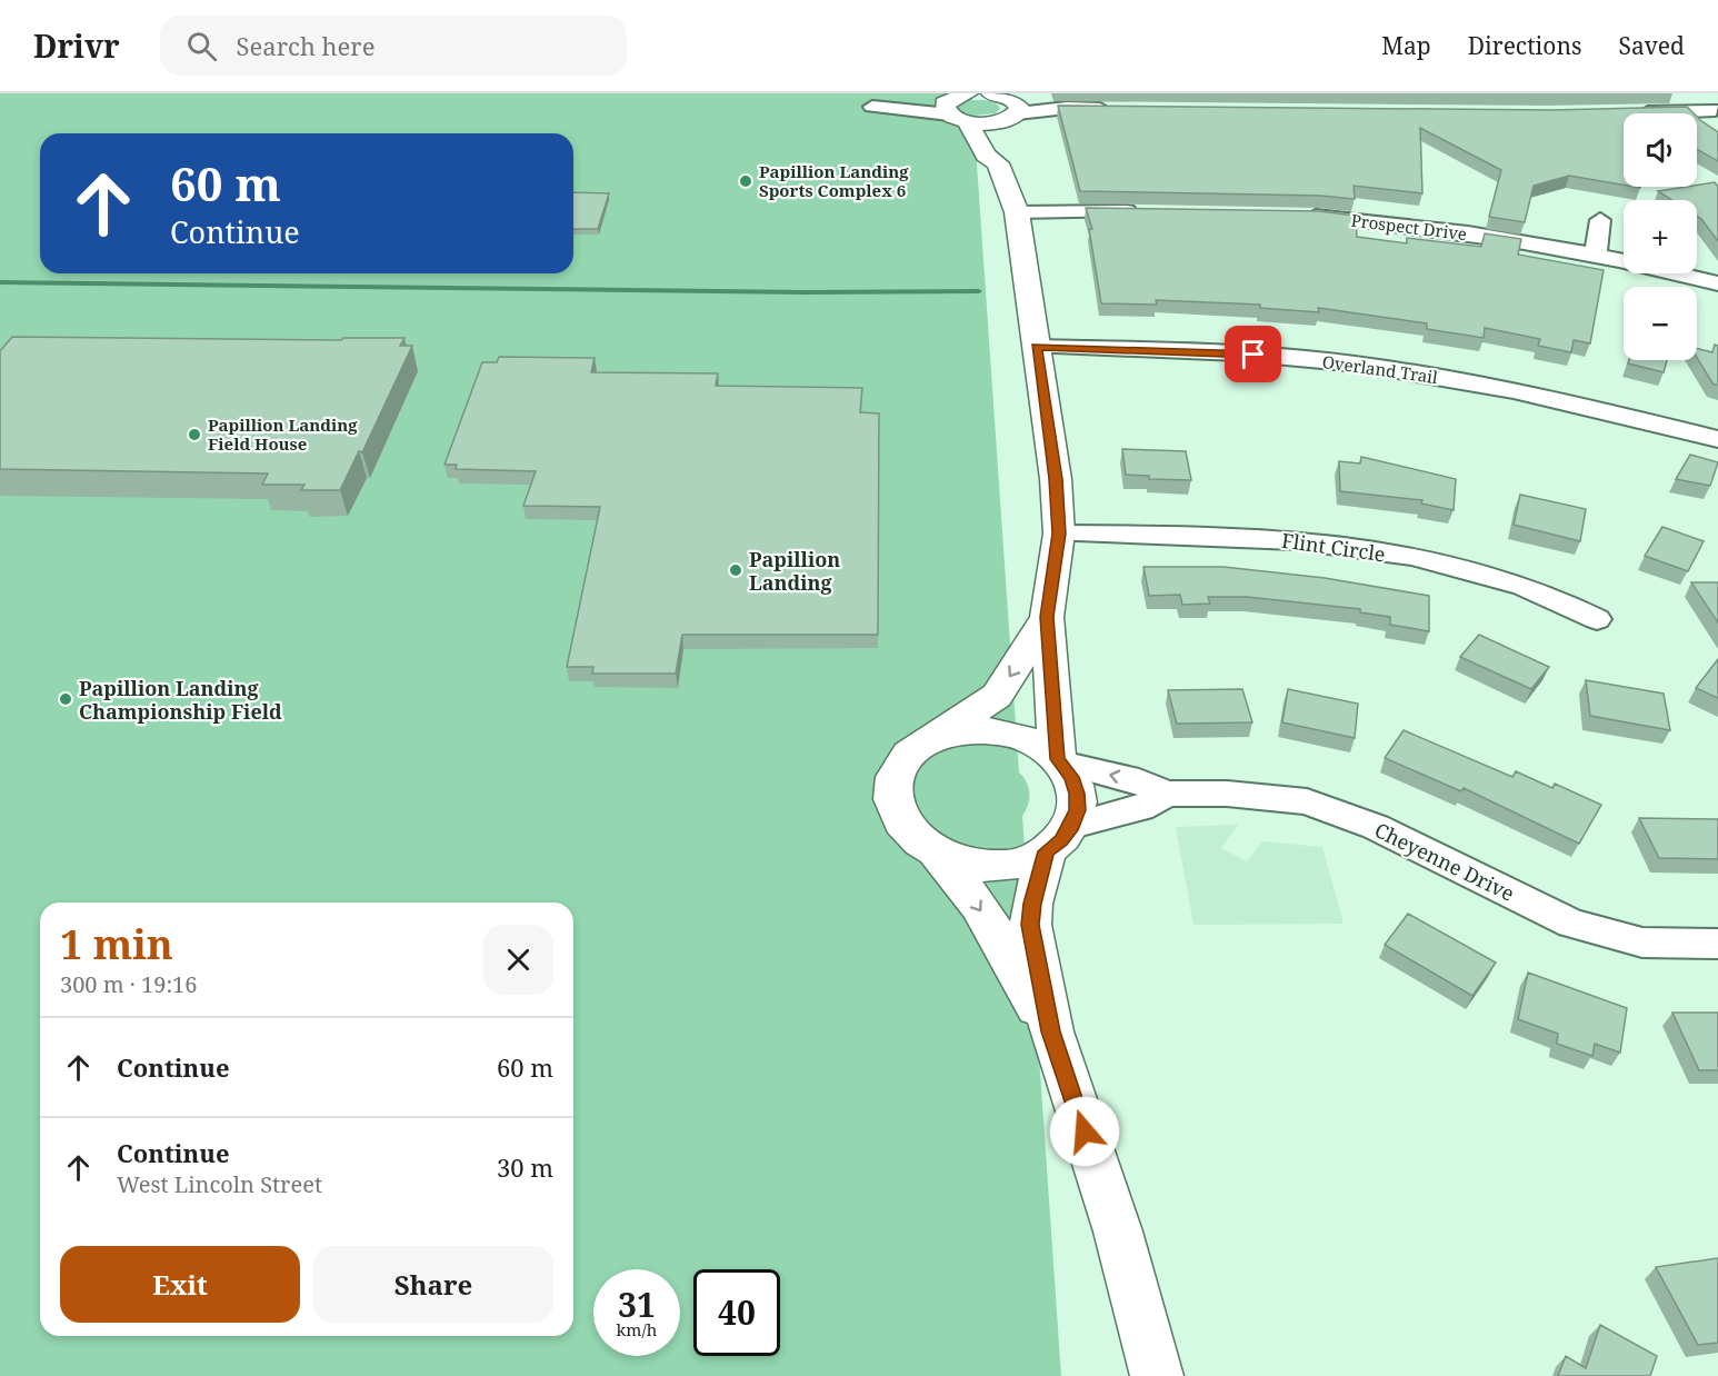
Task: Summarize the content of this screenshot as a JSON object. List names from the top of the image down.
{
  "streets": {
    "street": [
      "Prospect Drive",
      "Overland Trail",
      "Flint Circle",
      "Cheyenne Drive"
    ]
  },
  "places": [
    "Papillion Landing Sports Complex 6",
    "Papillion Landing Field House",
    "Papillion Landing",
    "Papillion Landing Championship Field"
  ],
  "page": {
    "header": "Drivr",
    "search": "Search here",
    "nav": ["Map", "Directions", "Saved"],
    "map_buttons": ["+", "−"],
    "turn": ["60 m", "Continue"],
    "heading": ["1 min", "300 m · 19:16"],
    "list": [
      {
        "name": "Continue",
        "value": "60 m"
      },
      {
        "name": "Continue",
        "note": "West Lincoln Street",
        "value": "30 m"
      }
    ],
    "buttons": ["Exit", "Share"],
    "speed": "31 km/h",
    "limit": "40"
  }
}
